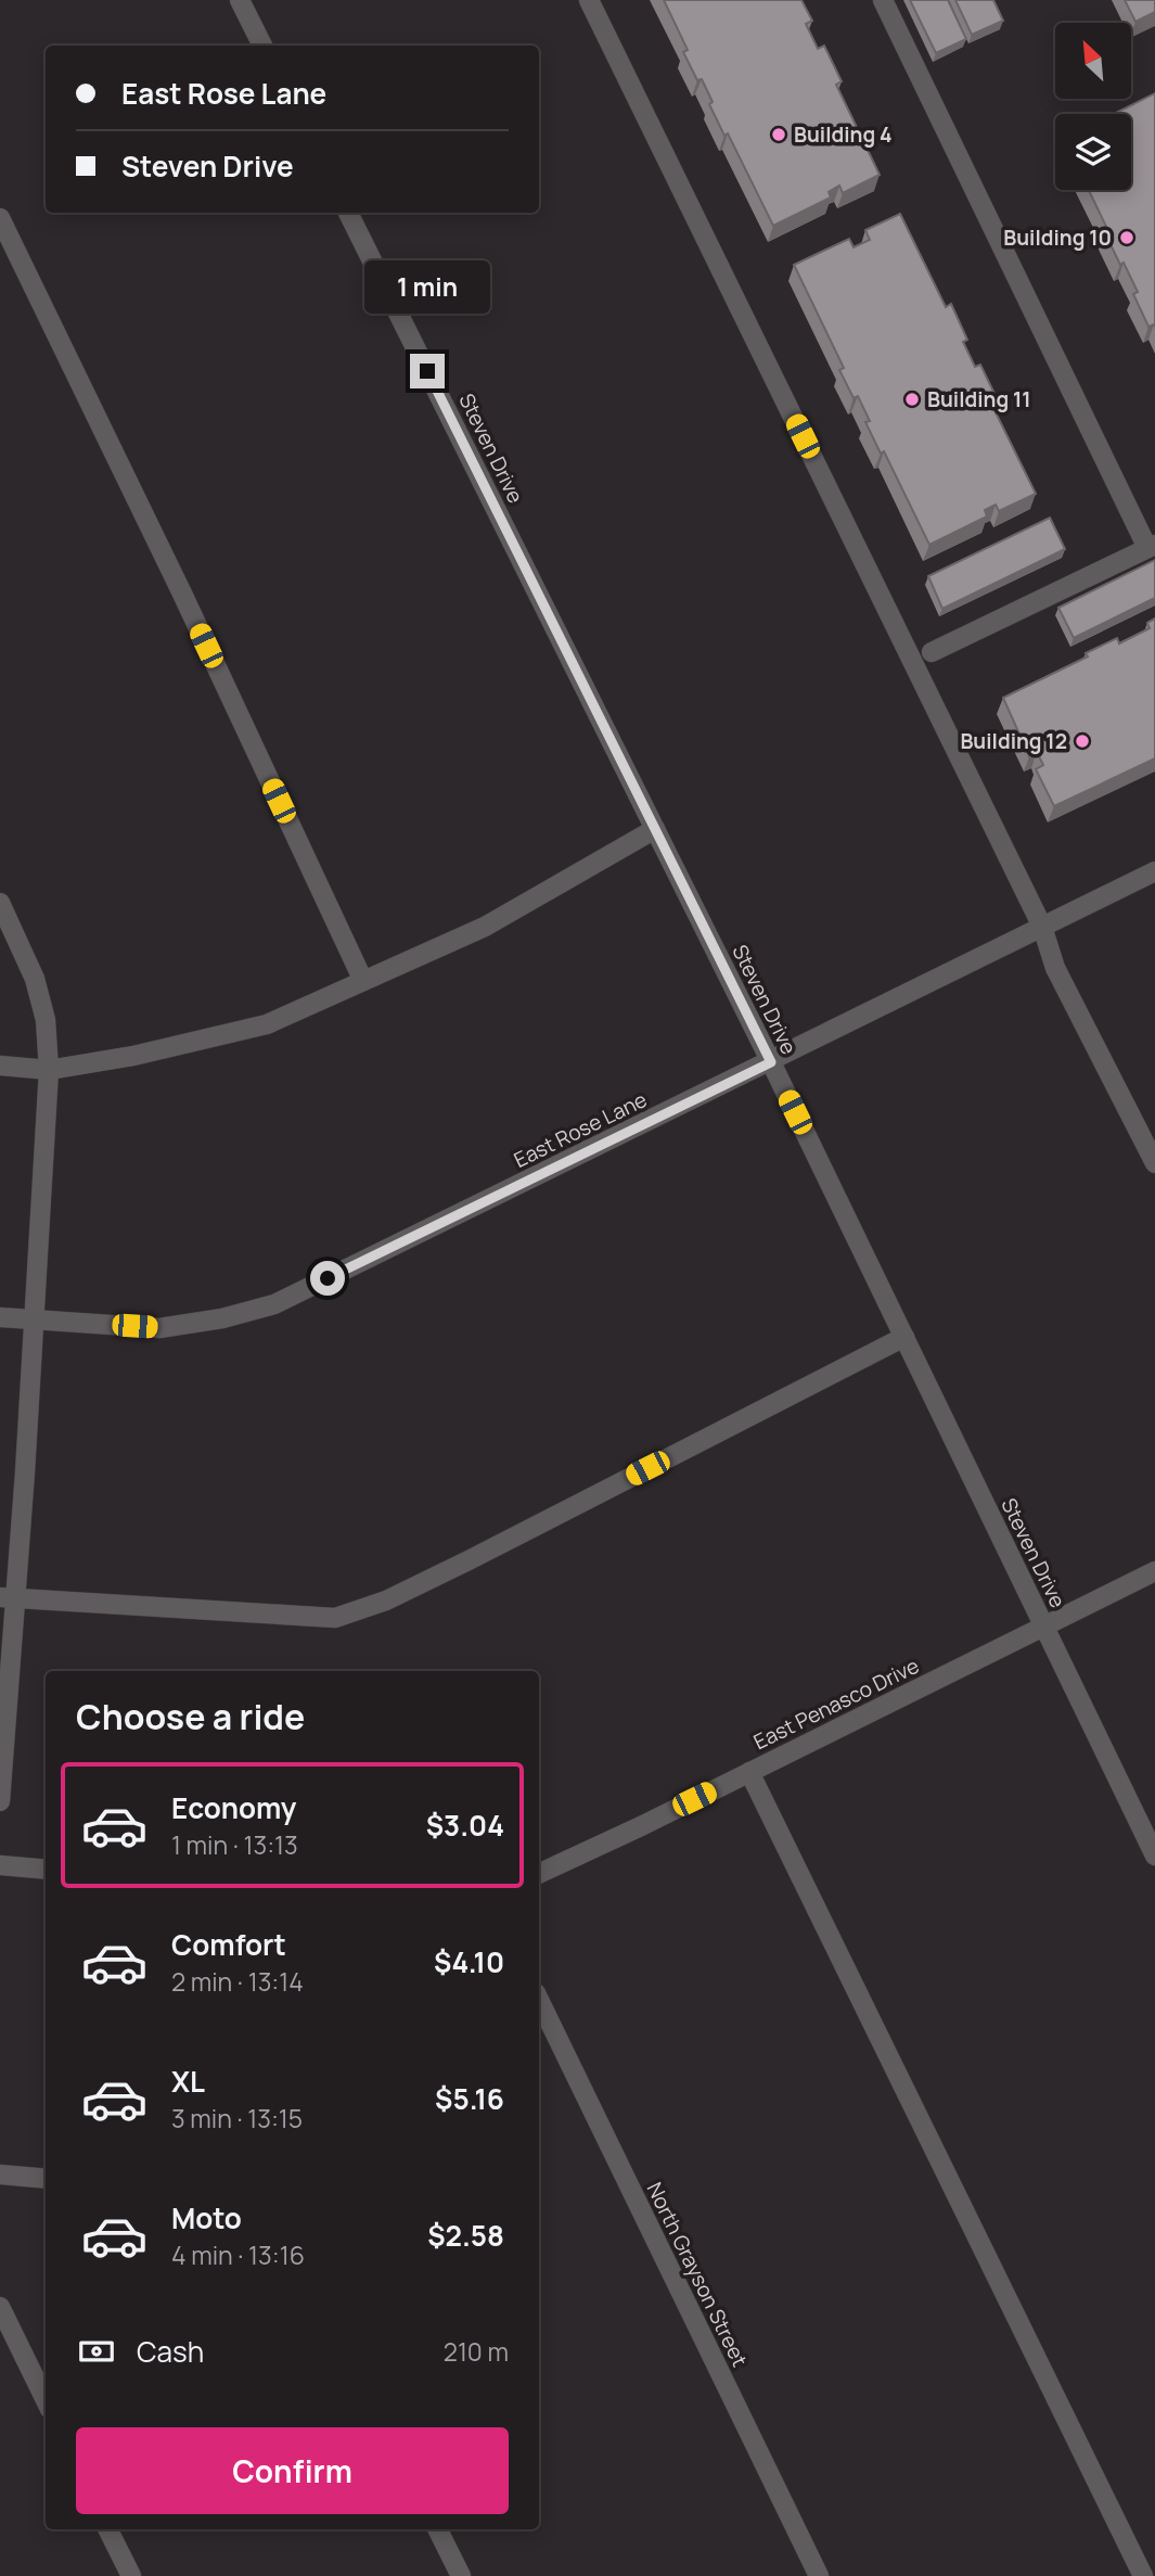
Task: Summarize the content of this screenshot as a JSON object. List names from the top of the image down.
{
  "streets": {
    "street": [
      "Steven Drive",
      "East Rose Lane",
      "East Penasco Drive",
      "North Grayson Street"
    ]
  },
  "crossings": [
    ["Steven Drive", "East Rose Lane"],
    ["Steven Drive", "East Penasco Drive"]
  ],
  "places": [
    "Building 4",
    "Building 10",
    "Building 11",
    "Building 12"
  ],
  "north": "top left",
  "page": {
    "banner": ["East Rose Lane", "Steven Drive"],
    "bubble": "1 min",
    "heading": "Choose a ride",
    "list": [
      {
        "name": "Economy",
        "note": "1 min · 13:13",
        "value": "$3.04"
      },
      {
        "name": "Comfort",
        "note": "2 min · 13:14",
        "value": "$4.10"
      },
      {
        "name": "XL",
        "note": "3 min · 13:15",
        "value": "$5.16"
      },
      {
        "name": "Moto",
        "note": "4 min · 13:16",
        "value": "$2.58"
      }
    ],
    "pay": ["Cash", "210 m"],
    "buttons": "Confirm"
  }
}
